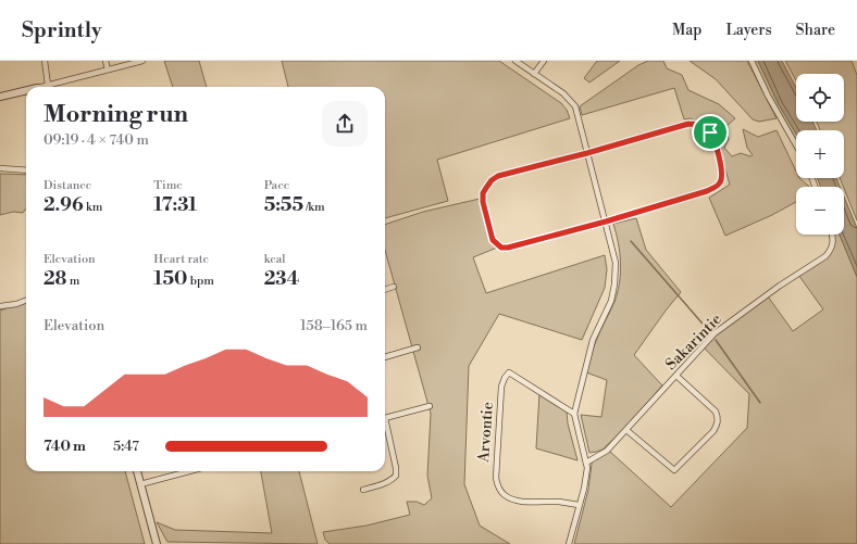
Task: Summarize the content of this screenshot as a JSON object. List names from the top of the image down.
{
  "streets": {
    "street": ["Sakarintie", "Arvontie"]
  },
  "page": {
    "header": "Sprintly",
    "nav": ["Map", "Layers", "Share"],
    "map_buttons": ["+", "−"],
    "heading": ["Morning run", "09:19 · 4 × 740 m"],
    "stats": [
      ["Distance", "2.96 km"],
      ["Time", "17:31"],
      ["Pace", "5:55 /km"],
      ["Elevation", "28 m"],
      ["Heart rate", "150 bpm"],
      ["kcal", "234"]
    ],
    "chart": ["Elevation", "158–165 m"],
    "list": [
      {
        "name": "740 m",
        "note": "5:47"
      }
    ]
  }
}
